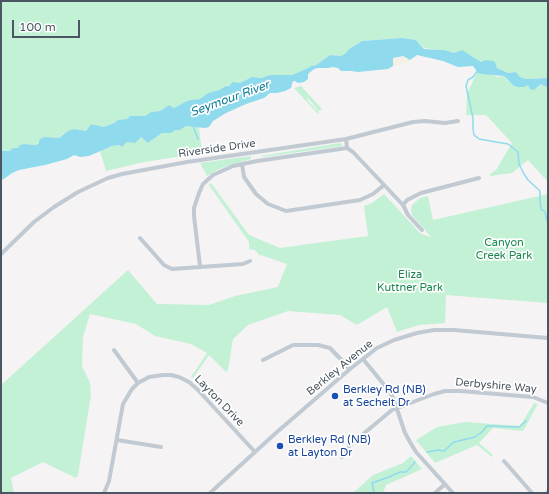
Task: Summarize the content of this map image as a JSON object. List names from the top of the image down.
{
  "streets": {
    "street": [
      "Riverside Drive",
      "Berkley Avenue",
      "Derbyshire Way",
      "Layton Drive"
    ]
  },
  "crossings": [
    ["Berkley Avenue", "Layton Drive"]
  ],
  "water": ["Seymour River"],
  "parks": ["Canyon Creek Park", "Eliza Kuttner Park"],
  "places": ["Berkley Rd (NB) at Sechelt Dr", "Berkley Rd (NB) at Layton Dr"],
  "scale_bar": "100 m"
}
